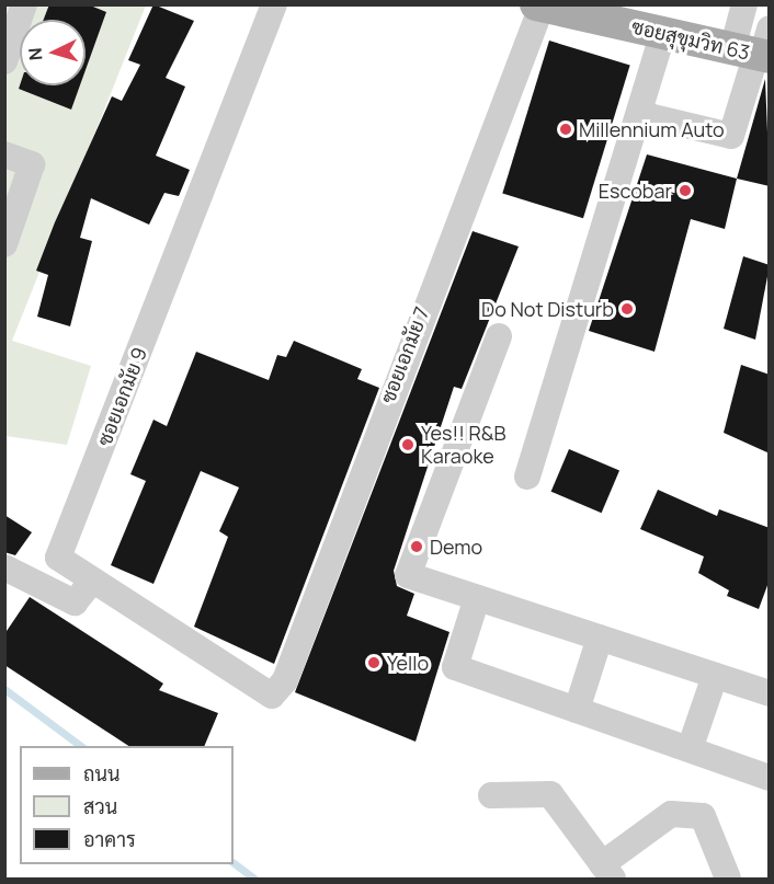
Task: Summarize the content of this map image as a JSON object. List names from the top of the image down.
{
  "streets": {
    "main road": ["ซอยสุขุมวิท 63"],
    "street": ["ซอยเอกมัย 7", "ซอยเอกมัย 9"]
  },
  "crossings": [
    ["ซอยสุขุมวิท 63", "ซอยเอกมัย 7"],
    ["ซอยเอกมัย 7", "ซอยเอกมัย 9"]
  ],
  "places": [
    "Millennium Auto",
    "Escobar",
    "Do Not Disturb",
    "Yes!! R&B Karaoke",
    "Demo",
    "Yello"
  ],
  "legend": ["ถนน", "สวน", "อาคาร"],
  "north": "left"
}
